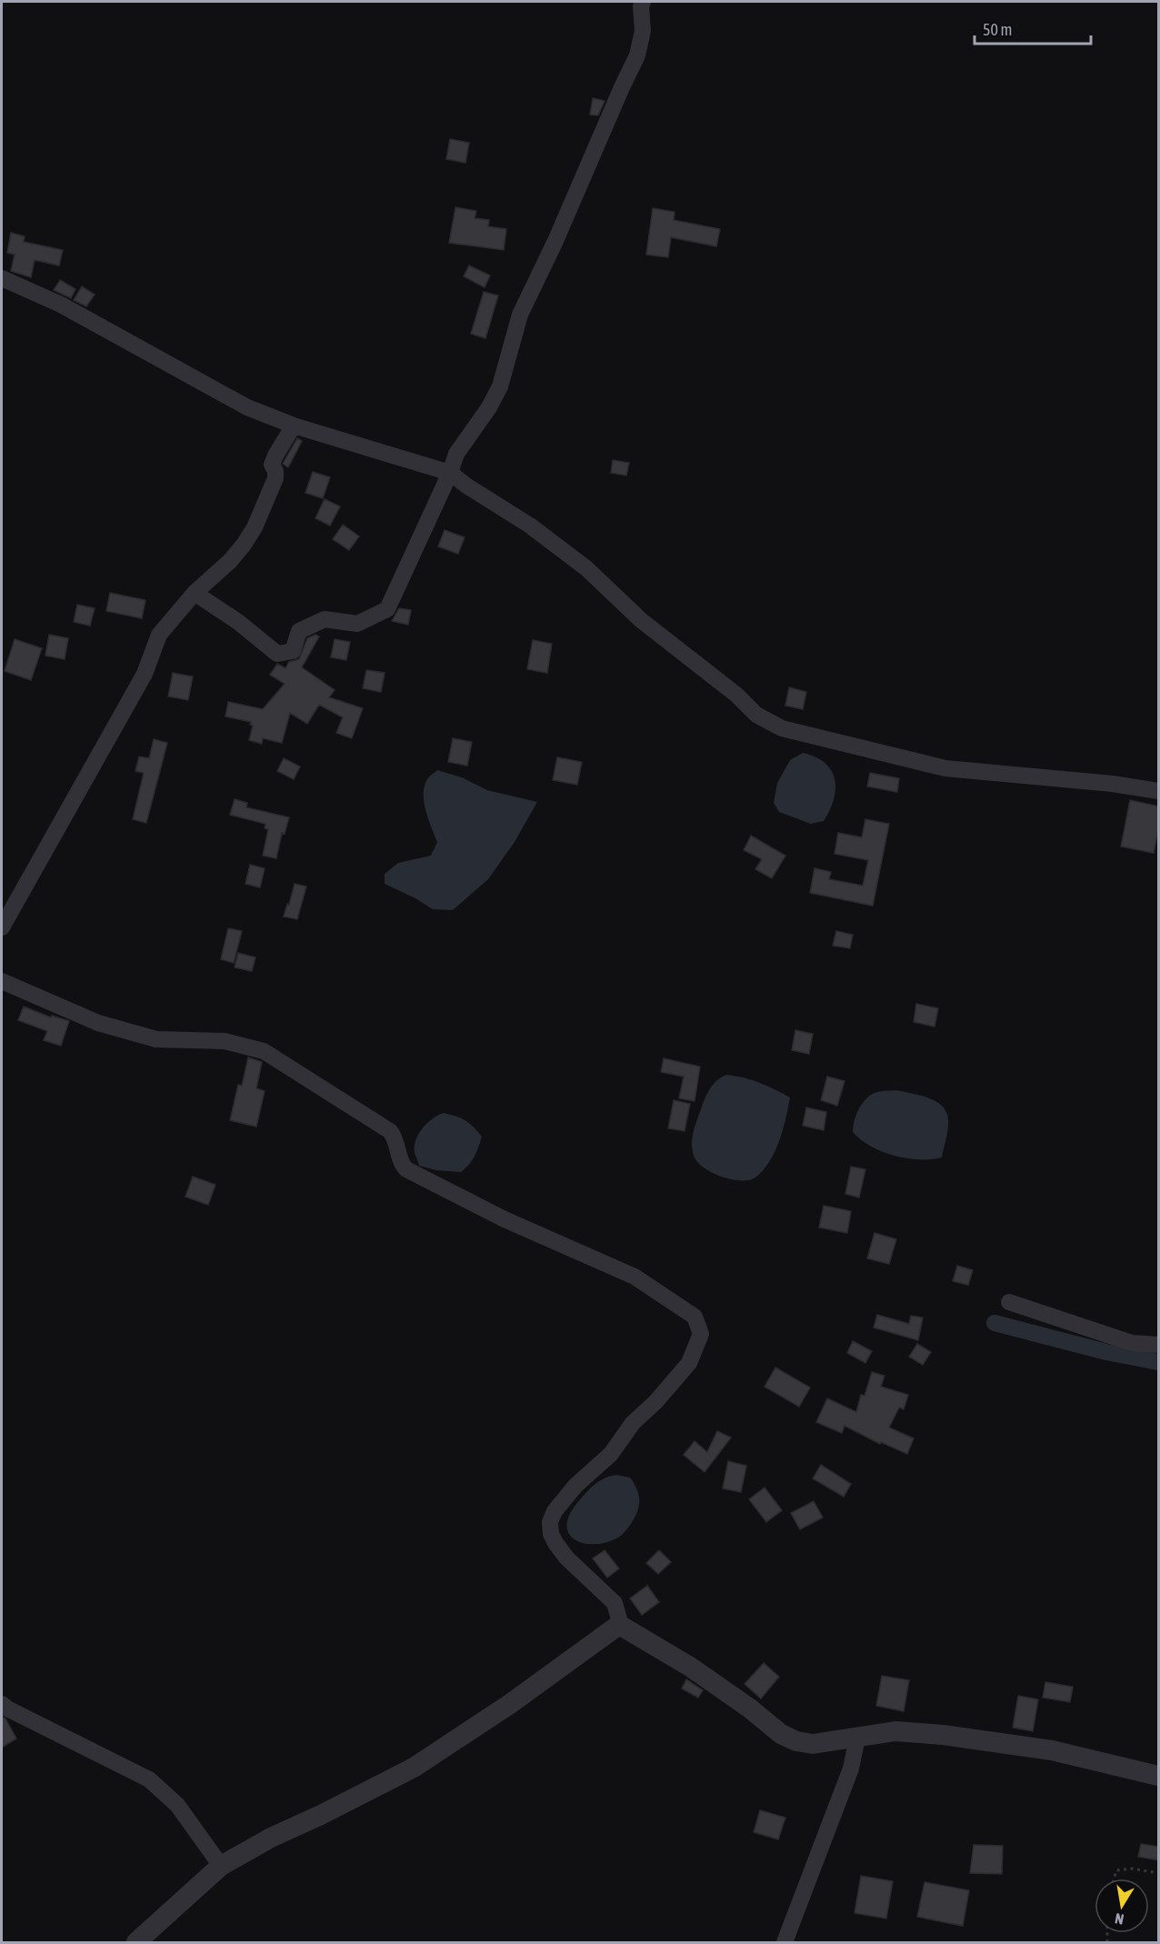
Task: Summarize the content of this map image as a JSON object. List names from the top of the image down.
{
  "scale_bar": "50 m",
  "north": "bottom"
}
